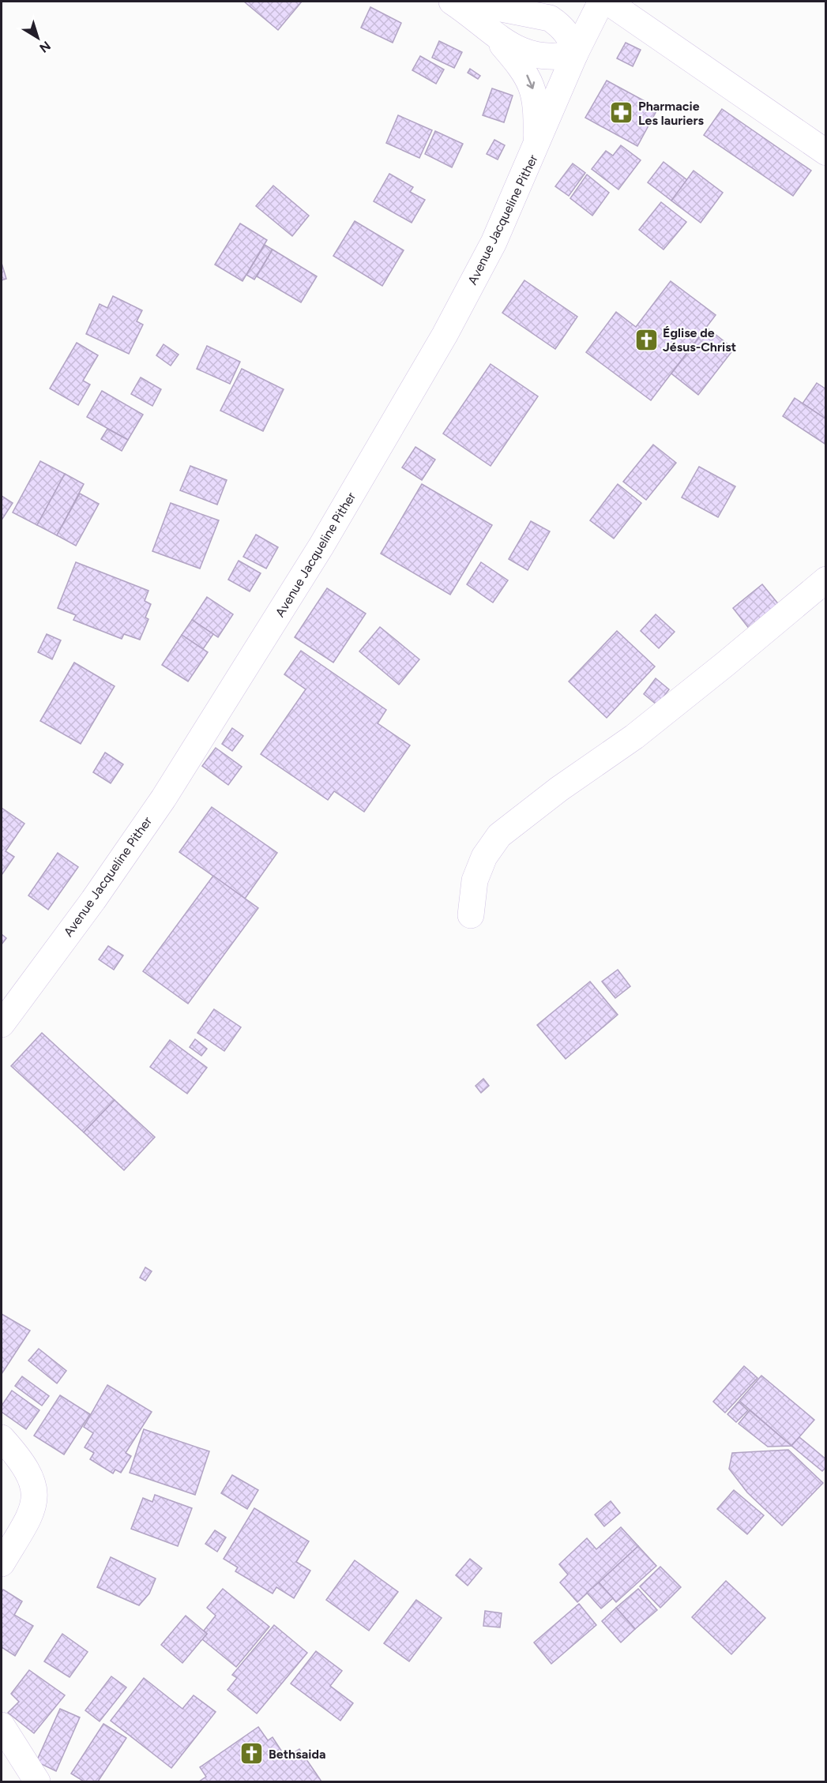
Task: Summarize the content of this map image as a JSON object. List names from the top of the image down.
{
  "streets": {
    "street": ["Avenue Jacqueline Pither"]
  },
  "places": {
    "pharmacy": ["Pharmacie Les lauriers"],
    "church": ["Église de Jésus-Christ", "Bethsaida"]
  },
  "north": "bottom right"
}
